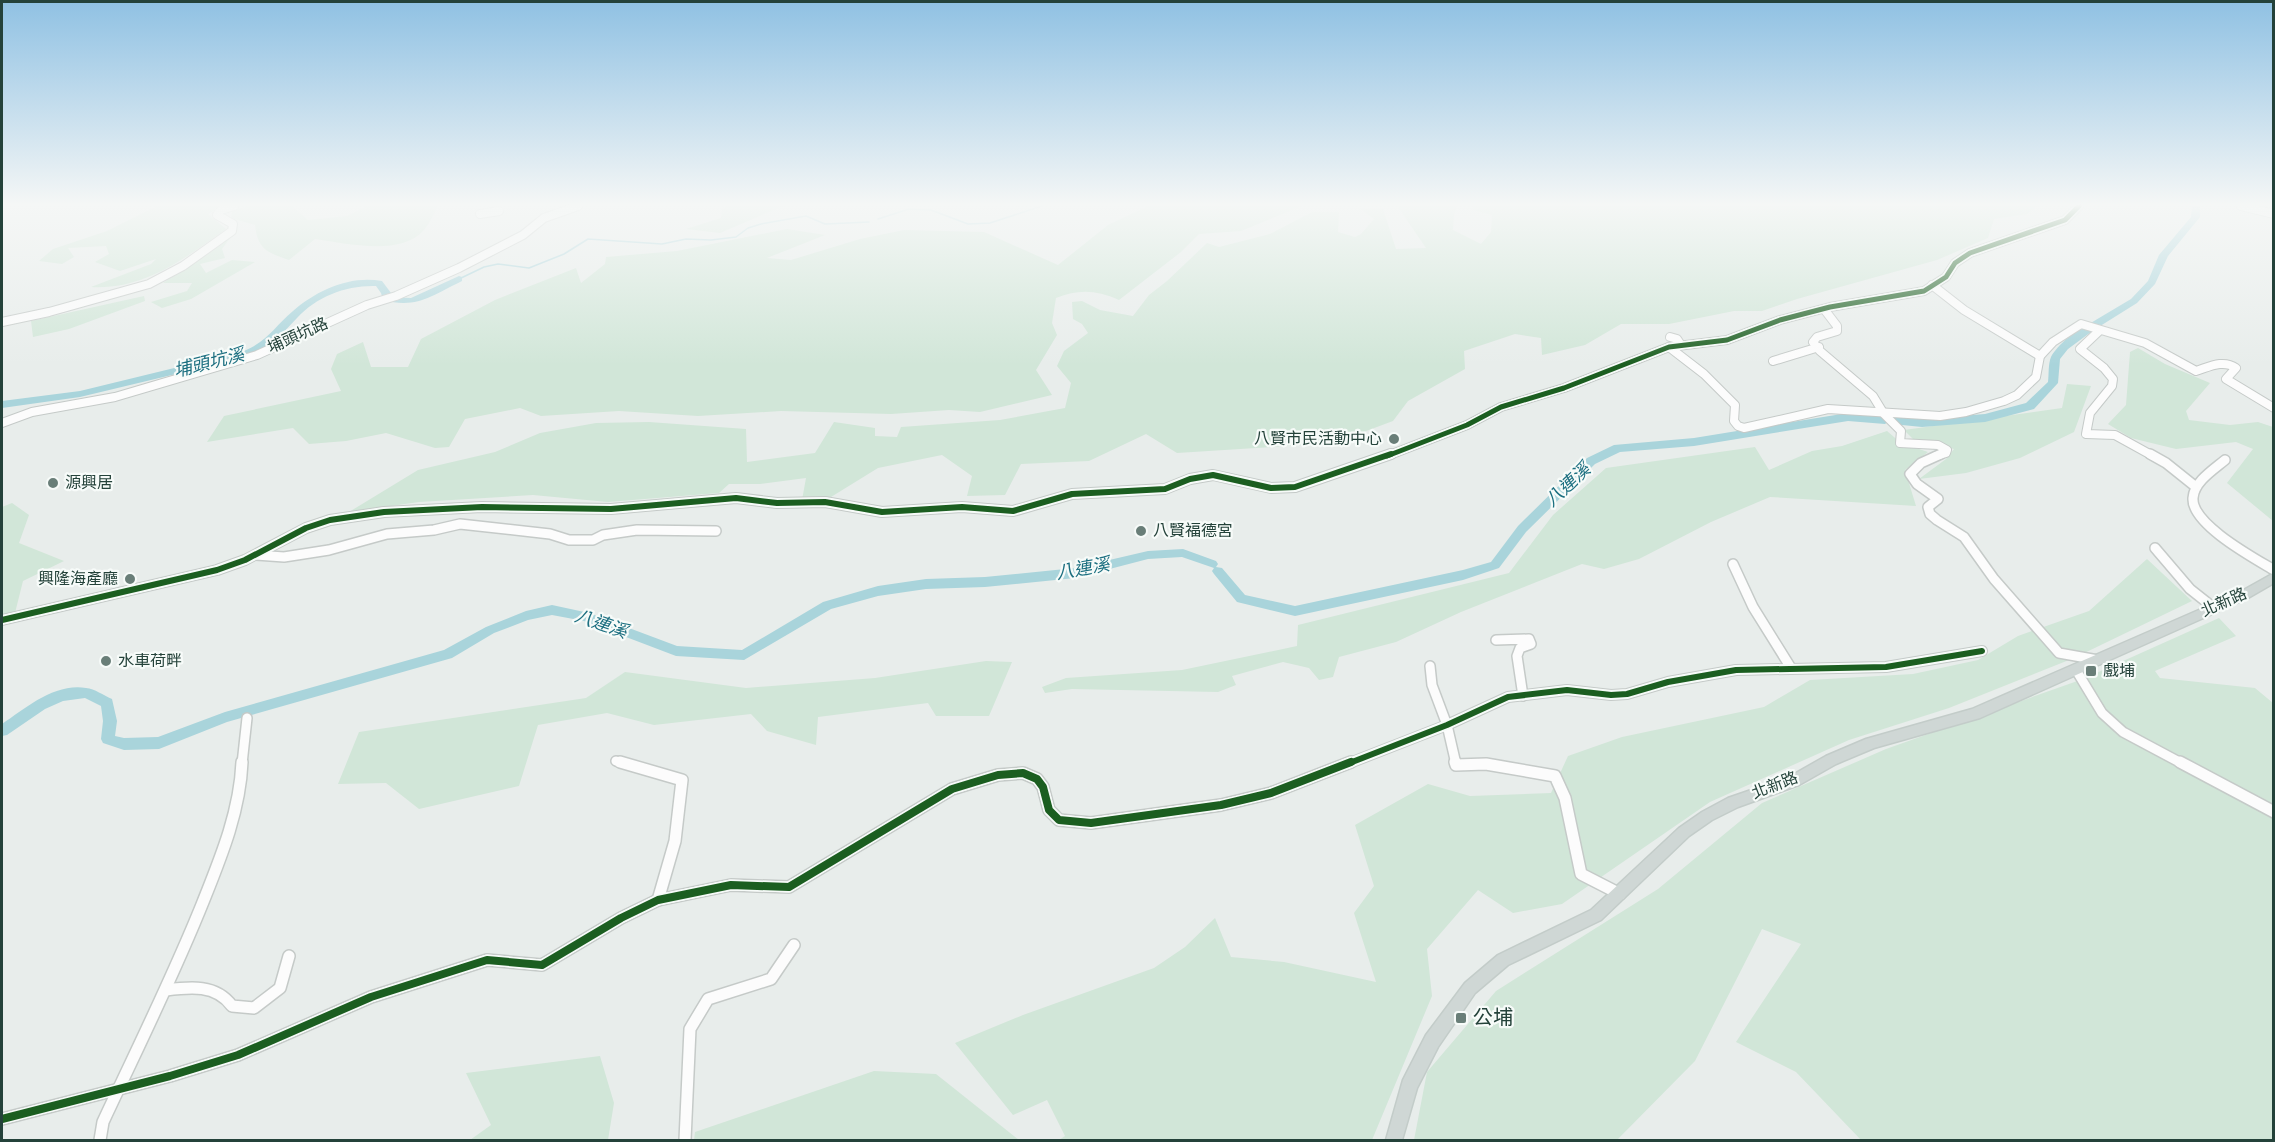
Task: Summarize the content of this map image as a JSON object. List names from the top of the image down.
{
  "streets": {
    "main road": ["北新路"],
    "street": ["埔頭坑路"]
  },
  "water": ["埔頭坑溪", "八連溪"],
  "places": {
    "other": [
      "八賢市民活動中心",
      "源興居",
      "八賢福德宮",
      "興隆海產廳",
      "水車荷畔"
    ],
    "transit": ["戲埔", "公埔"]
  }
}
